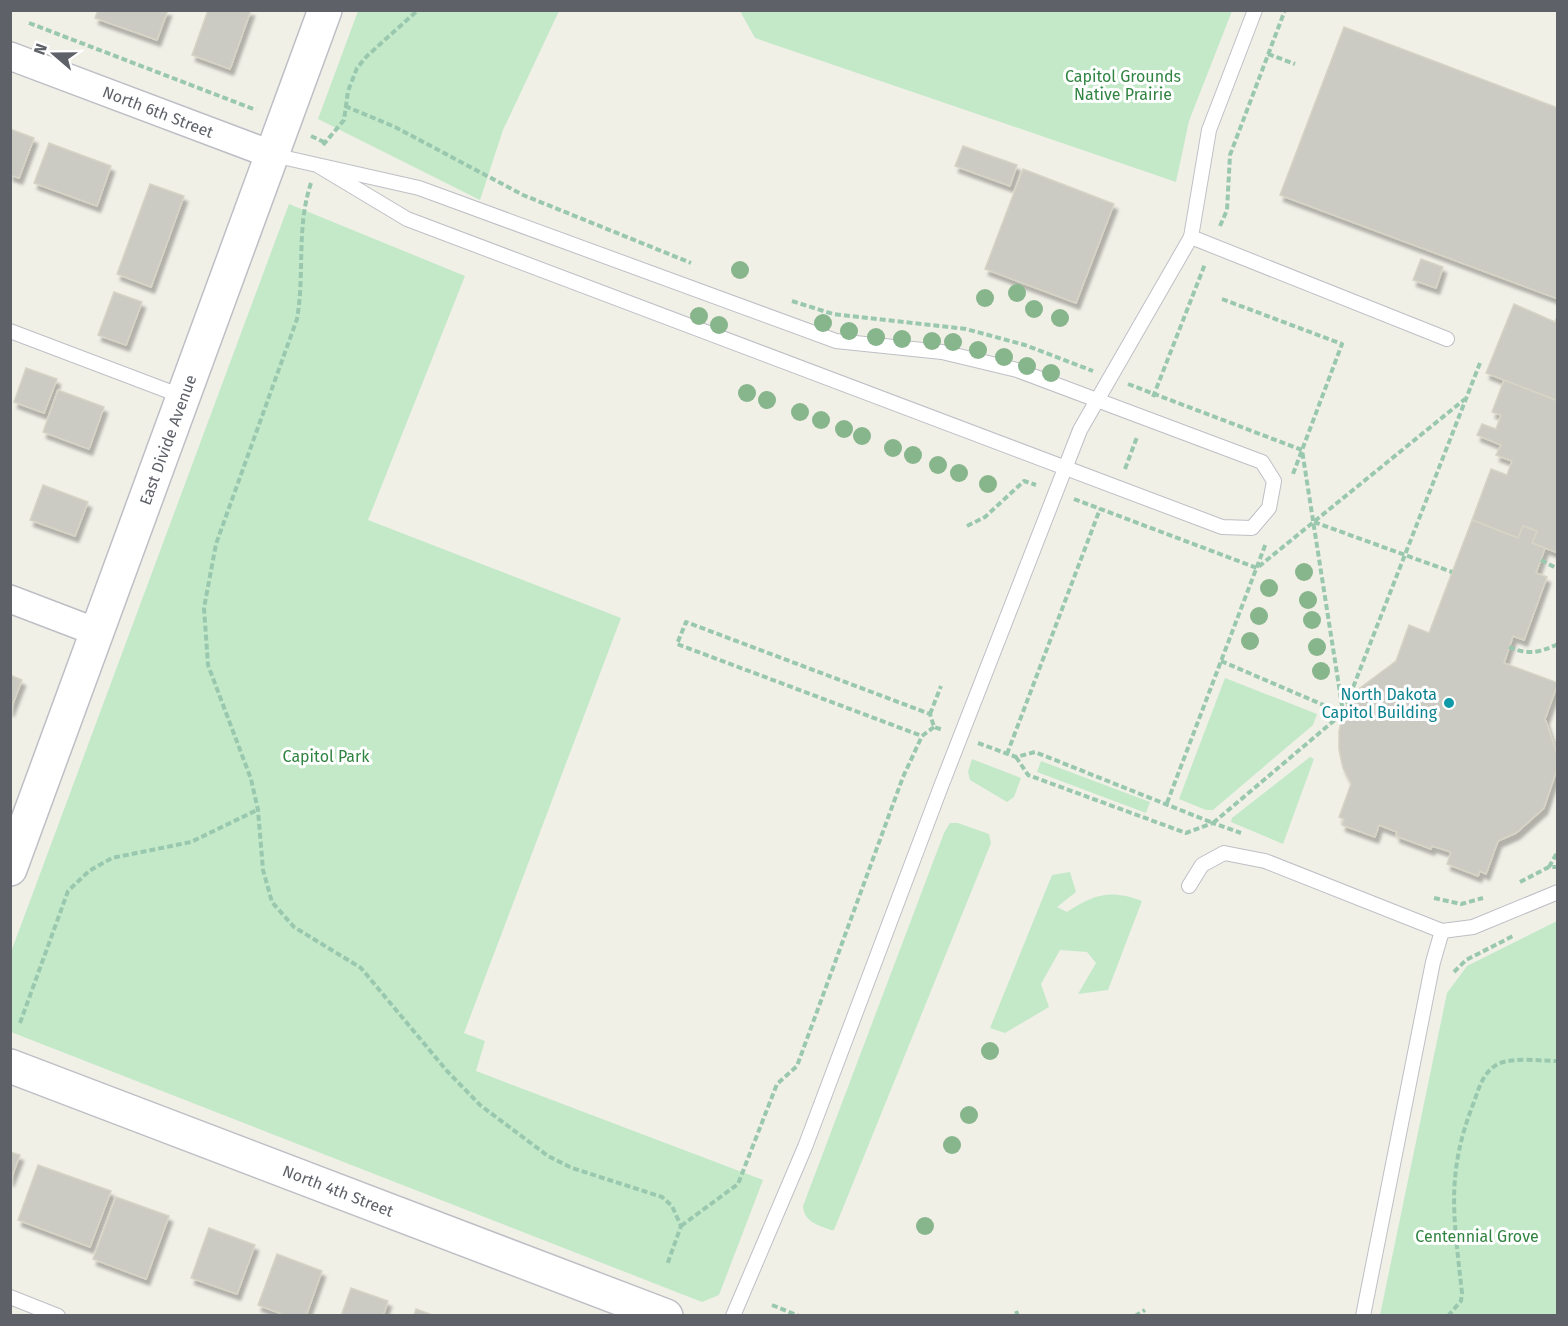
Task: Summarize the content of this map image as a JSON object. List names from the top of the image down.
{
  "streets": {
    "street": ["North 6th Street", "East Divide Avenue", "North 4th Street"]
  },
  "crossings": [
    ["North 6th Street", "East Divide Avenue"]
  ],
  "parks": ["Capitol Grounds Native Prairie", "Capitol Park", "Centennial Grove"],
  "places": ["North Dakota Capitol Building"],
  "north": "left"
}
